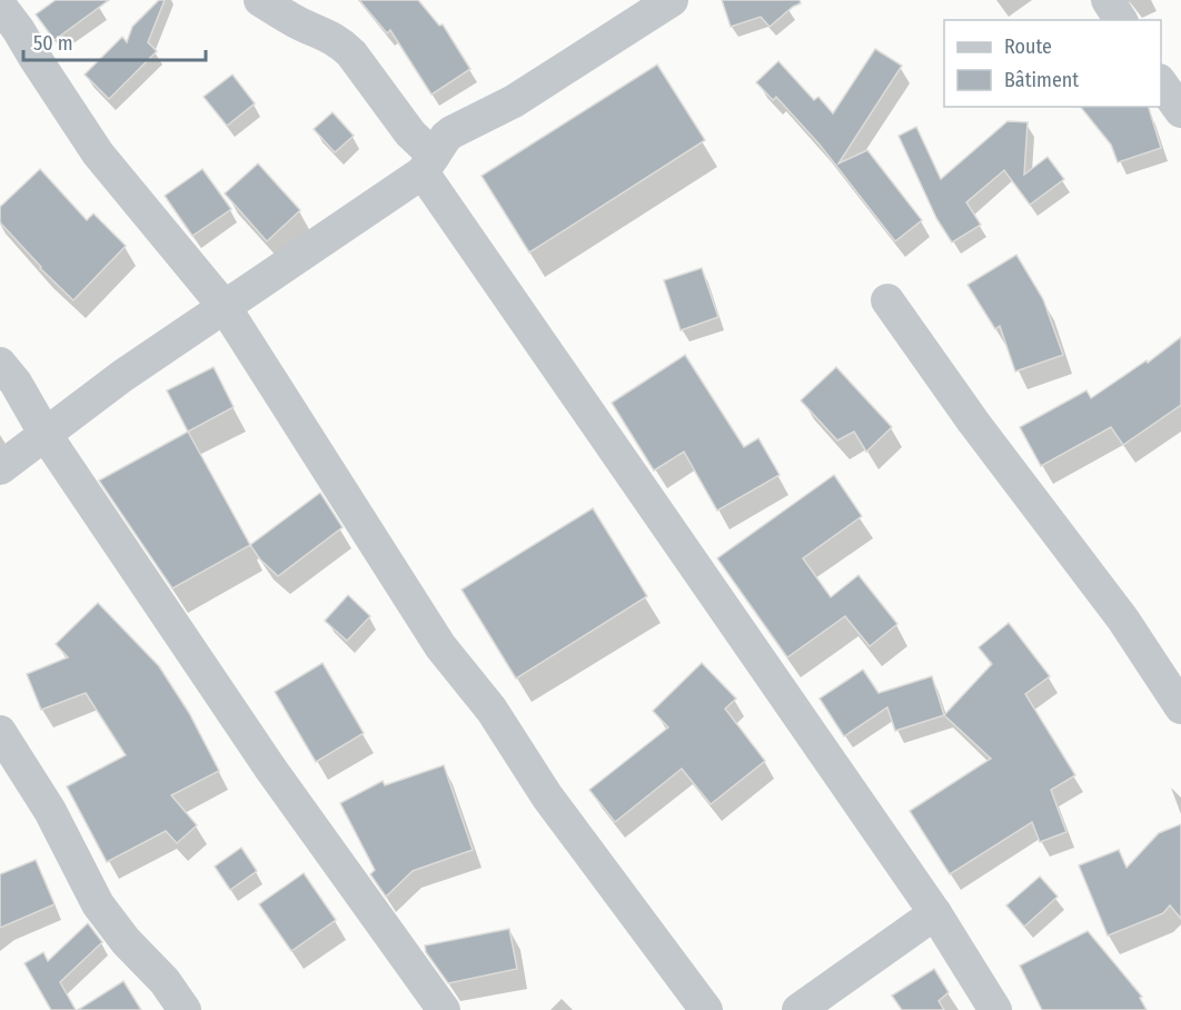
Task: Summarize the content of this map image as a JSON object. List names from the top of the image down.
{
  "legend": ["Route", "Bâtiment"],
  "scale_bar": "50 m"
}
